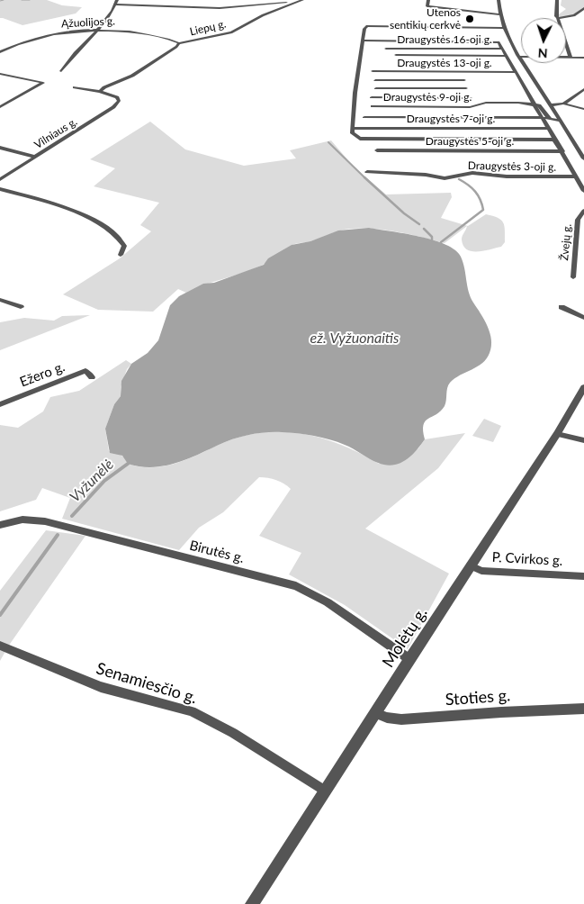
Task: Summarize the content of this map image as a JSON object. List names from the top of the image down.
{
  "streets": {
    "street": [
      "Ąžuolijos g.",
      "Liepų g.",
      "Draugystės 16-oji g.",
      "Draugystės 13-oji g.",
      "Draugystės 9-oji g.",
      "Draugystės 7-oji g.",
      "Vilniaus g.",
      "Draugystės 5-oji g.",
      "Draugystės 3-oji g.",
      "Žvejų g.",
      "Ežero g.",
      "Birutės g.",
      "P. Cvirkos g.",
      "Molėtų g.",
      "Senamiesčio g.",
      "Stoties g."
    ]
  },
  "crossings": [
    ["Ąžuolijos g.", "Liepų g."],
    ["Liepų g.", "Vilniaus g."],
    ["Birutės g.", "Molėtų g."],
    ["P. Cvirkos g.", "Molėtų g."],
    ["Molėtų g.", "Senamiesčio g."],
    ["Molėtų g.", "Stoties g."]
  ],
  "water": ["ež. Vyžuonaitis", "Vyžunėlė"],
  "places": ["Utenos sentikių cerkvė"],
  "north": "bottom"
}
